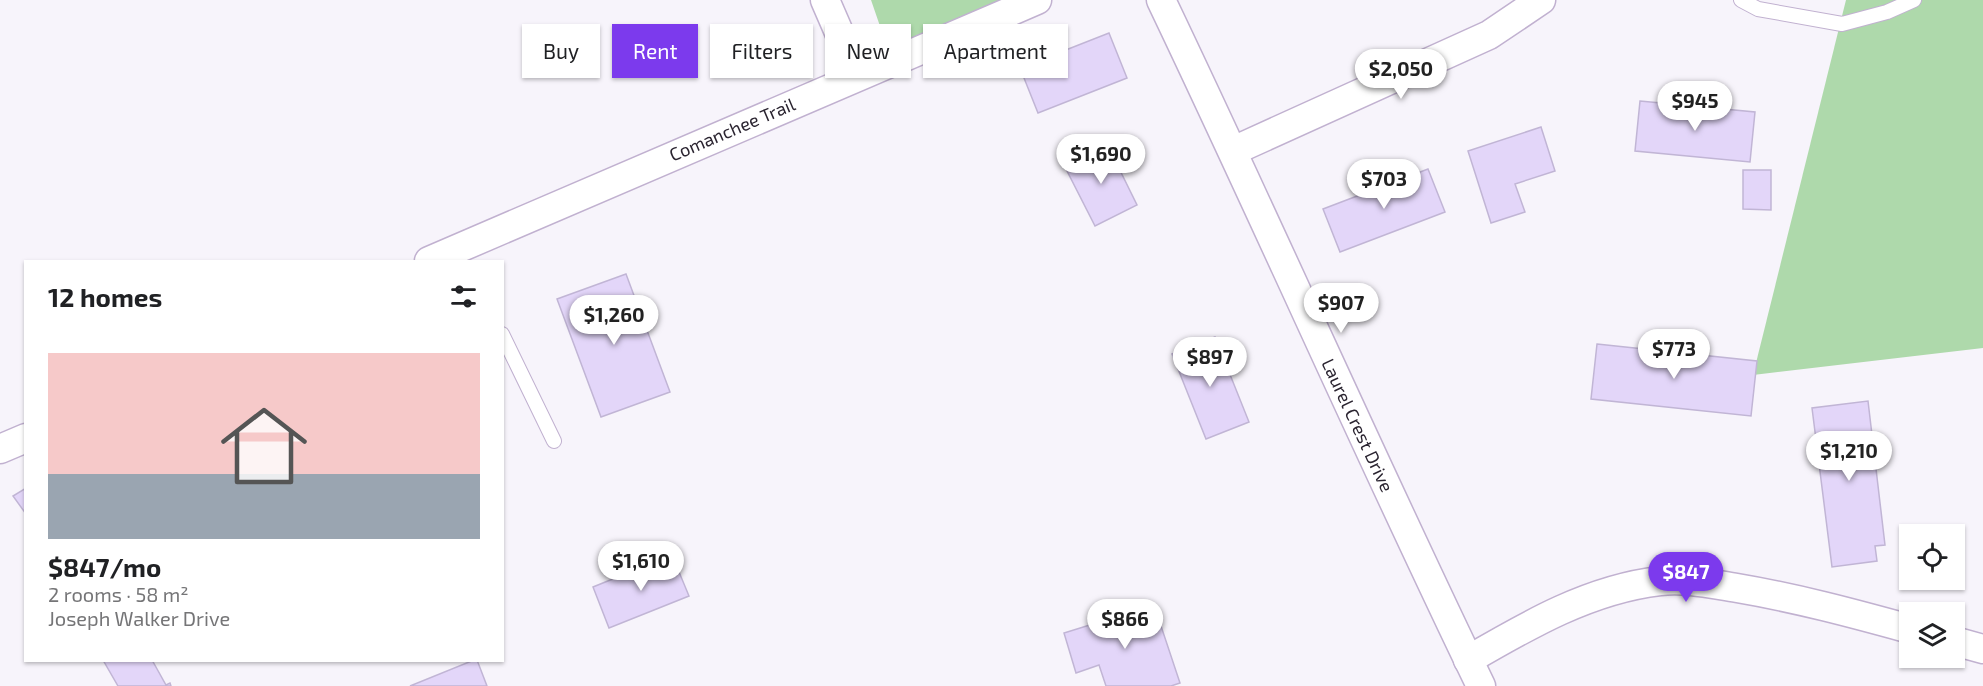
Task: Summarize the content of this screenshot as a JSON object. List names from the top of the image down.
{
  "streets": {
    "street": ["Comanchee Trail", "Laurel Crest Drive"]
  },
  "page": {
    "chip": [
      "Buy",
      "Rent",
      "Filters",
      "New",
      "Apartment"
    ],
    "price": [
      "$2,050",
      "$945",
      "$1,690",
      "$703",
      "$907",
      "$1,260",
      "$773",
      "$897",
      "$1,210",
      "$1,610",
      "$847",
      "$866"
    ],
    "heading": "12 homes",
    "list": [
      {
        "name": "$847/mo",
        "note": "2 rooms · 58 m² · Joseph Walker Drive"
      }
    ]
  }
}
